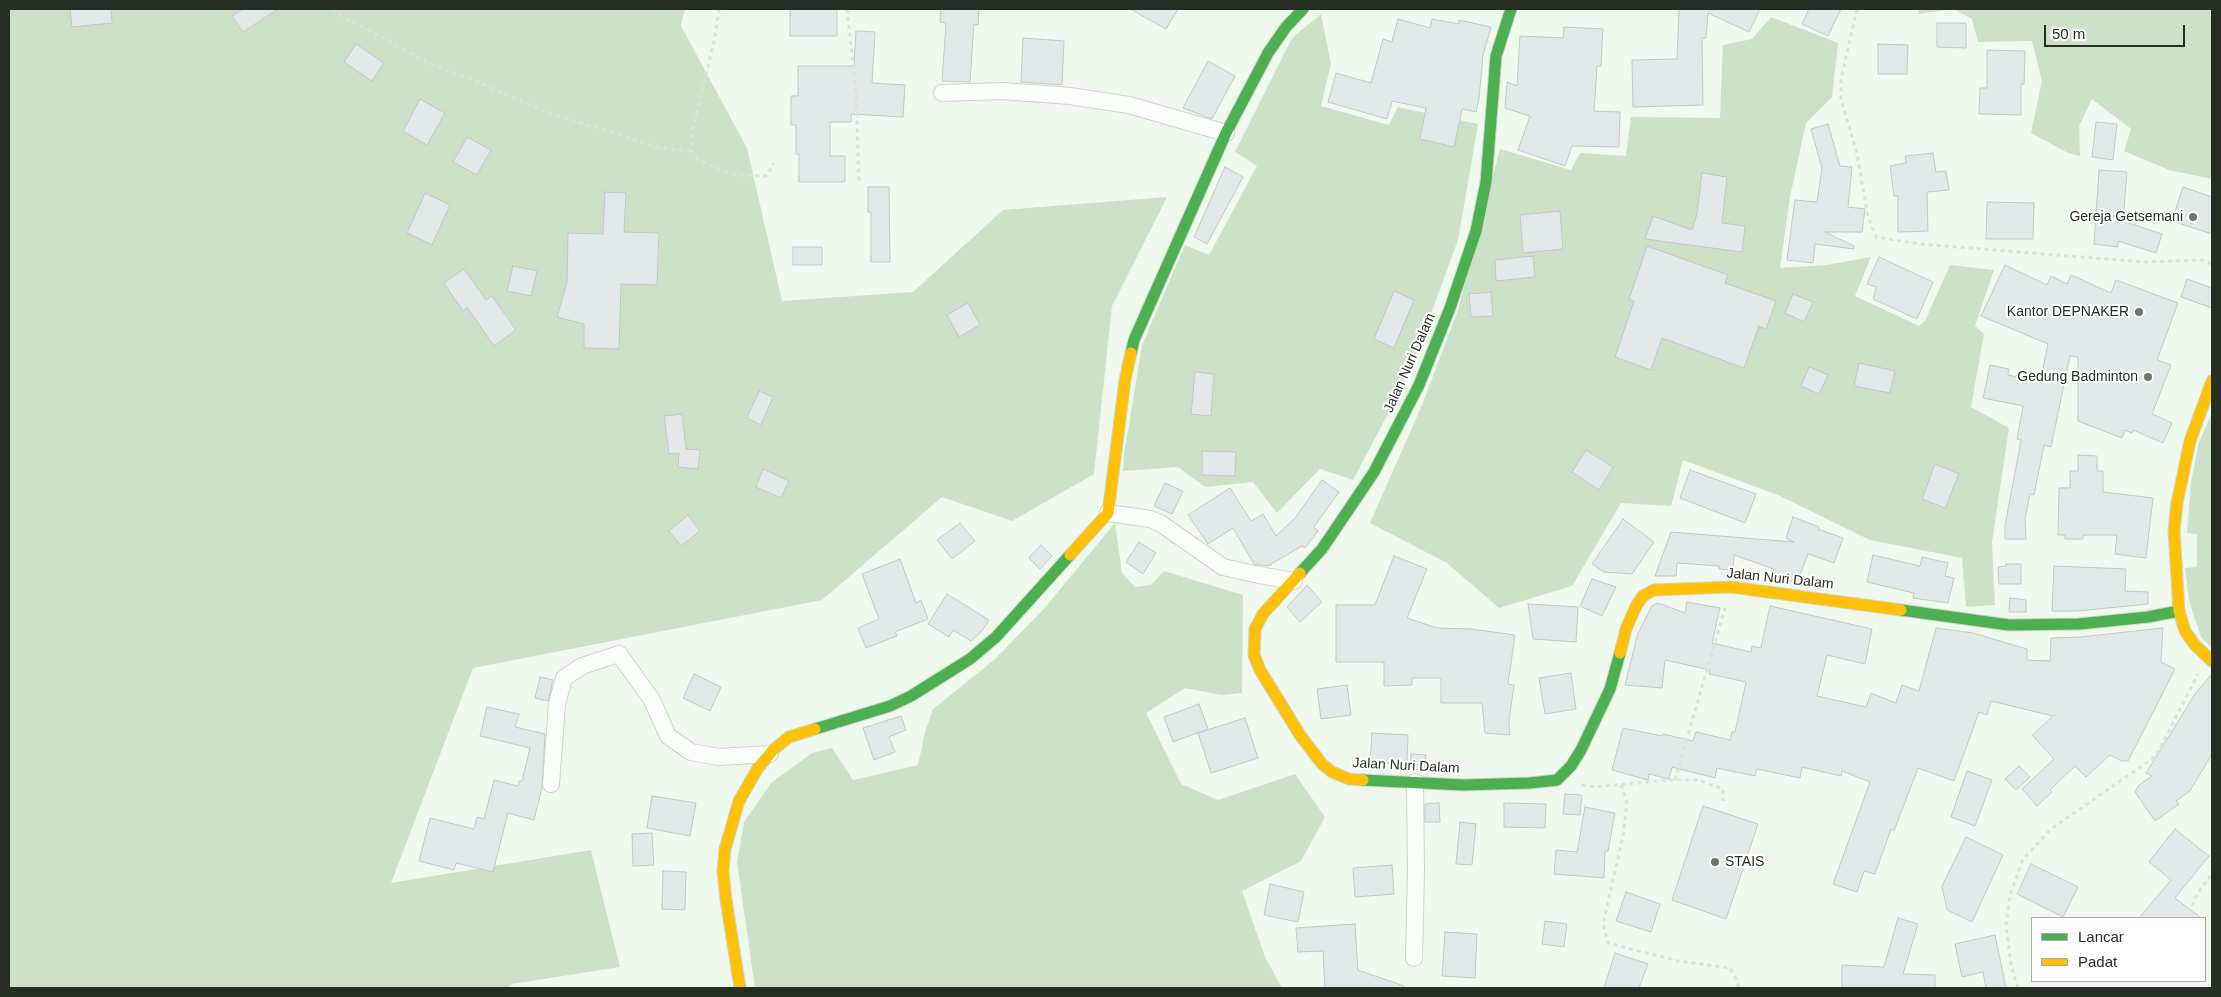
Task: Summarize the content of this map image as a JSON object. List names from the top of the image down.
{
  "streets": {
    "street": ["Jalan Nuri Dalam"]
  },
  "places": [
    "Gereja Getsemani",
    "Kantor DEPNAKER",
    "Gedung Badminton",
    "STAIS"
  ],
  "legend": ["Lancar", "Padat"],
  "scale_bar": "50 m"
}
